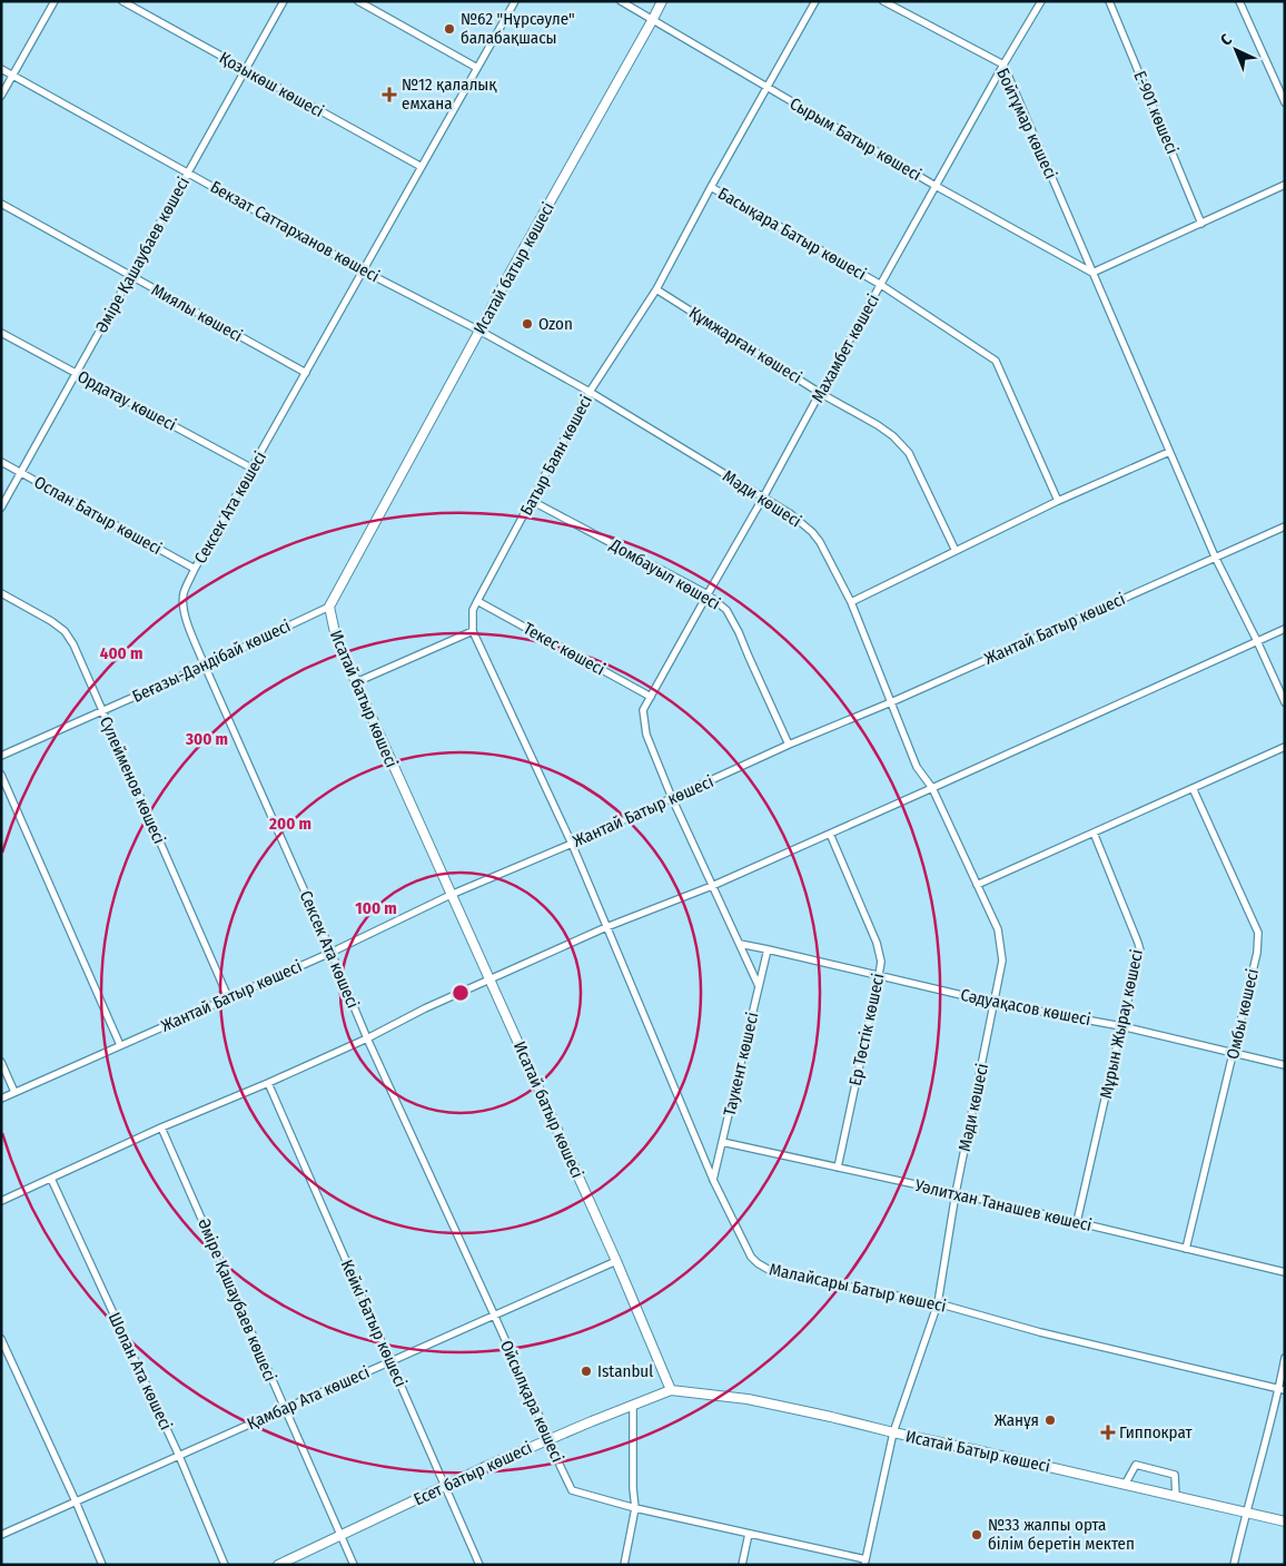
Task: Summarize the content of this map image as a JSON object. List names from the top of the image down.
{
  "streets": {
    "street": [
      "Қозыкөш көшесі",
      "Е-901 көшесі",
      "Бойтұмар көшесі",
      "Сырым Батыр көшесі",
      "Бекзат Саттарханов көшесі",
      "Басықара Батыр көшесі",
      "Әміре Қашаубаев көшесі",
      "Исатай батыр көшесі",
      "Миялы көшесі",
      "Құмжарған көшесі",
      "Махамбет көшесі",
      "Ордатау көшесі",
      "Батыр Баян көшесі",
      "Мәди көшесі",
      "Сексек Ата көшесі",
      "Оспан Батыр көшесі",
      "Домбауыл көшесі",
      "Жантай Батыр көшесі",
      "Текес көшесі",
      "Беғазы-Дәндібай көшесі",
      "Сүлейменов көшесі",
      "Сәдуақасов көшесі",
      "Омбы көшесі",
      "Мұрын Жырау көшесі",
      "Ер Төстік көшесі",
      "Таукент көшесі",
      "Уәлитхан Танашев көшесі",
      "Малайсары Батыр көшесі",
      "Кейкі Батыр көшесі",
      "Шопан Ата көшесі",
      "Қамбар Ата көшесі",
      "Ойсылқара көшесі",
      "Исатай Батыр көшесі",
      "Есет батыр көшесі"
    ]
  },
  "crossings": [
    ["Қозыкөш көшесі", "Әміре Қашаубаев көшесі"],
    ["Қозыкөш көшесі", "Сексек Ата көшесі"],
    ["Бойтұмар көшесі", "Сырым Батыр көшесі"],
    ["Бойтұмар көшесі", "Махамбет көшесі"],
    ["Бойтұмар көшесі", "Жантай Батыр көшесі"],
    ["Сырым Батыр көшесі", "Исатай батыр көшесі"],
    ["Сырым Батыр көшесі", "Махамбет көшесі"],
    ["Сырым Батыр көшесі", "Батыр Баян көшесі"],
    ["Бекзат Саттарханов көшесі", "Әміре Қашаубаев көшесі"],
    ["Бекзат Саттарханов көшесі", "Исатай батыр көшесі"],
    ["Бекзат Саттарханов көшесі", "Батыр Баян көшесі"],
    ["Бекзат Саттарханов көшесі", "Мәди көшесі"],
    ["Бекзат Саттарханов көшесі", "Сексек Ата көшесі"],
    ["Басықара Батыр көшесі", "Махамбет көшесі"],
    ["Басықара Батыр көшесі", "Батыр Баян көшесі"],
    ["Әміре Қашаубаев көшесі", "Миялы көшесі"],
    ["Әміре Қашаубаев көшесі", "Ордатау көшесі"],
    ["Әміре Қашаубаев көшесі", "Оспан Батыр көшесі"],
    ["Әміре Қашаубаев көшесі", "Қамбар Ата көшесі"],
    ["Әміре Қашаубаев көшесі", "Есет батыр көшесі"],
    ["Исатай батыр көшесі", "Жантай Батыр көшесі"],
    ["Исатай батыр көшесі", "Беғазы-Дәндібай көшесі"],
    ["Исатай батыр көшесі", "Қамбар Ата көшесі"],
    ["Исатай батыр көшесі", "Исатай Батыр көшесі"],
    ["Исатай батыр көшесі", "Есет батыр көшесі"],
    ["Миялы көшесі", "Сексек Ата көшесі"],
    ["Құмжарған көшесі", "Махамбет көшесі"],
    ["Құмжарған көшесі", "Батыр Баян көшесі"],
    ["Махамбет көшесі", "Мәди көшесі"],
    ["Махамбет көшесі", "Домбауыл көшесі"],
    ["Махамбет көшесі", "Жантай Батыр көшесі"],
    ["Махамбет көшесі", "Текес көшесі"],
    ["Махамбет көшесі", "Сәдуақасов көшесі"],
    ["Махамбет көшесі", "Таукент көшесі"],
    ["Ордатау көшесі", "Сексек Ата көшесі"],
    ["Батыр Баян көшесі", "Мәди көшесі"],
    ["Батыр Баян көшесі", "Домбауыл көшесі"],
    ["Батыр Баян көшесі", "Текес көшесі"],
    ["Мәди көшесі", "Жантай Батыр көшесі"],
    ["Мәди көшесі", "Сәдуақасов көшесі"],
    ["Мәди көшесі", "Уәлитхан Танашев көшесі"],
    ["Мәди көшесі", "Малайсары Батыр көшесі"],
    ["Мәди көшесі", "Ойсылқара көшесі"],
    ["Мәди көшесі", "Исатай Батыр көшесі"],
    ["Сексек Ата көшесі", "Оспан Батыр көшесі"],
    ["Сексек Ата көшесі", "Жантай Батыр көшесі"],
    ["Сексек Ата көшесі", "Беғазы-Дәндібай көшесі"],
    ["Сексек Ата көшесі", "Ойсылқара көшесі"],
    ["Домбауыл көшесі", "Жантай Батыр көшесі"],
    ["Жантай Батыр көшесі", "Сүлейменов көшесі"],
    ["Беғазы-Дәндібай көшесі", "Сүлейменов көшесі"],
    ["Сәдуақасов көшесі", "Омбы көшесі"],
    ["Сәдуақасов көшесі", "Мұрын Жырау көшесі"],
    ["Сәдуақасов көшесі", "Ер Төстік көшесі"],
    ["Сәдуақасов көшесі", "Таукент көшесі"],
    ["Омбы көшесі", "Уәлитхан Танашев көшесі"],
    ["Мұрын Жырау көшесі", "Уәлитхан Танашев көшесі"],
    ["Ер Төстік көшесі", "Уәлитхан Танашев көшесі"],
    ["Таукент көшесі", "Уәлитхан Танашев көшесі"],
    ["Таукент көшесі", "Малайсары Батыр көшесі"],
    ["Кейкі Батыр көшесі", "Қамбар Ата көшесі"],
    ["Кейкі Батыр көшесі", "Есет батыр көшесі"],
    ["Шопан Ата көшесі", "Қамбар Ата көшесі"],
    ["Қамбар Ата көшесі", "Ойсылқара көшесі"],
    ["Ойсылқара көшесі", "Есет батыр көшесі"],
    ["Исатай Батыр көшесі", "Есет батыр көшесі"]
  ],
  "places": {
    "other": [
      "№62 \"Нұрсәуле\" балабақшасы",
      "Ozon",
      "Istanbul",
      "Жанұя",
      "№33 жалпы орта білім беретін мектеп"
    ],
    "health": ["№12 қалалық емхана", "Гиппократ"]
  },
  "north": "top left",
  "rings": [
    "400 m",
    "300 m",
    "200 m",
    "100 m"
  ]
}
